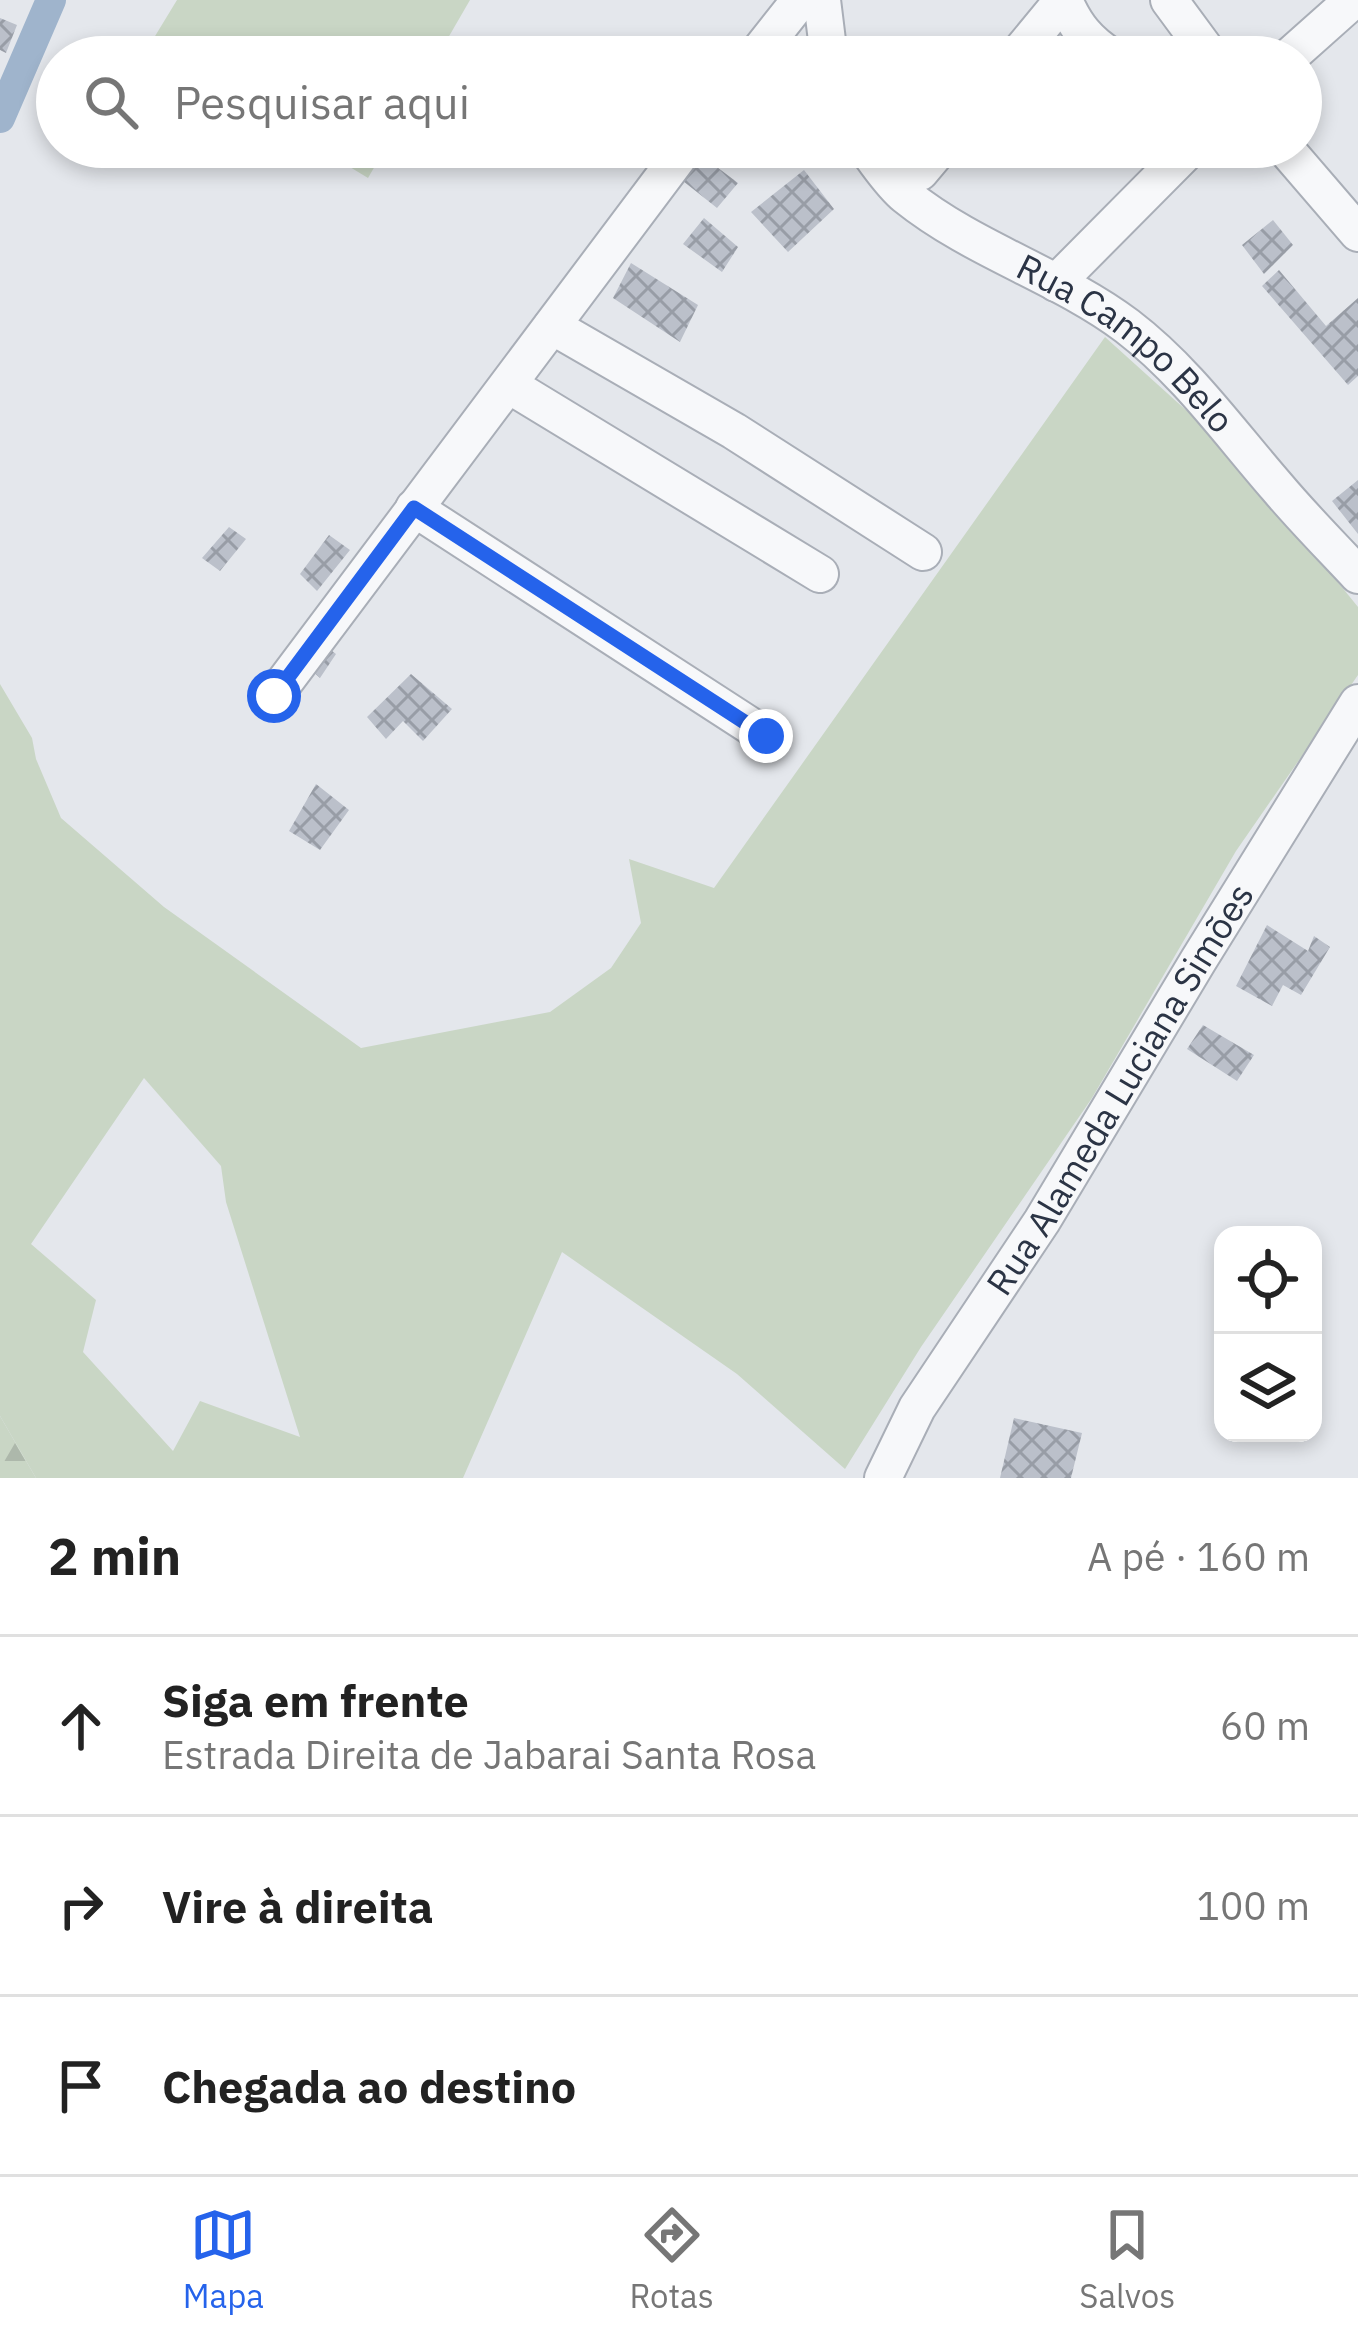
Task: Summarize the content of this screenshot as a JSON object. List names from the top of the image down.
{
  "streets": {
    "street": ["Rua Campo Belo", "Rua Alameda Luciana Simões"]
  },
  "page": {
    "search": "Pesquisar aqui",
    "heading": ["2 min", "A pé · 160 m"],
    "list": [
      ["Siga em frente", "Estrada Direita de Jabarai Santa Rosa", "60 m"],
      ["Vire à direita", "100 m"],
      "Chegada ao destino"
    ],
    "nav": ["Mapa", "Rotas", "Salvos"]
  }
}
